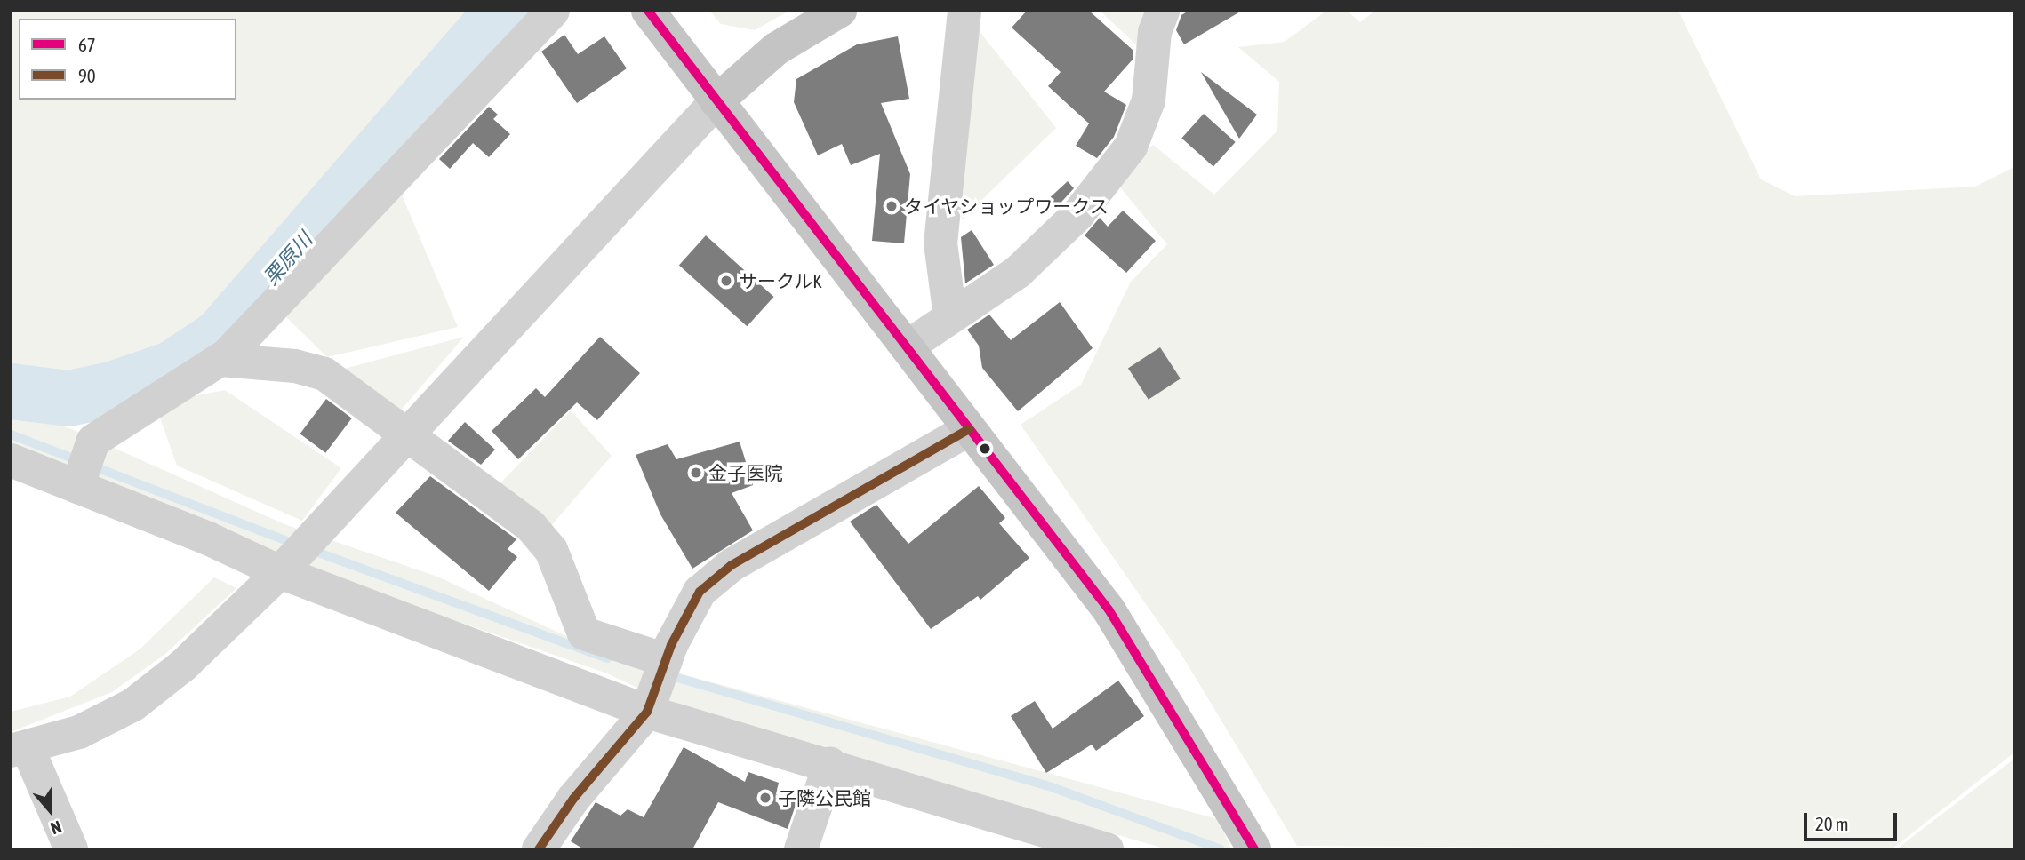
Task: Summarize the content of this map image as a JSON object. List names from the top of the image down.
{
  "water": ["栗原川"],
  "places": [
    "タイヤショップワークス",
    "サークルK",
    "金子医院",
    "子隣公民館"
  ],
  "lines": ["transit line 67", "transit line 90"],
  "legend": ["67", "90"],
  "scale_bar": "20 m",
  "north": "bottom"
}
